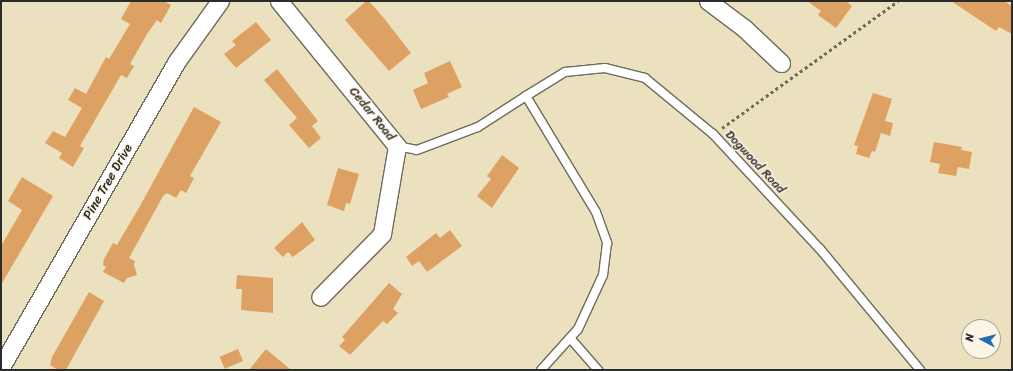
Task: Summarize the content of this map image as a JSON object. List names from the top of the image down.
{
  "streets": {
    "street": ["Cedar Road", "Pine Tree Drive"],
    "lane": ["Dogwood Road"]
  },
  "crossings": [
    ["Cedar Road", "Dogwood Road"]
  ],
  "north": "left"
}
